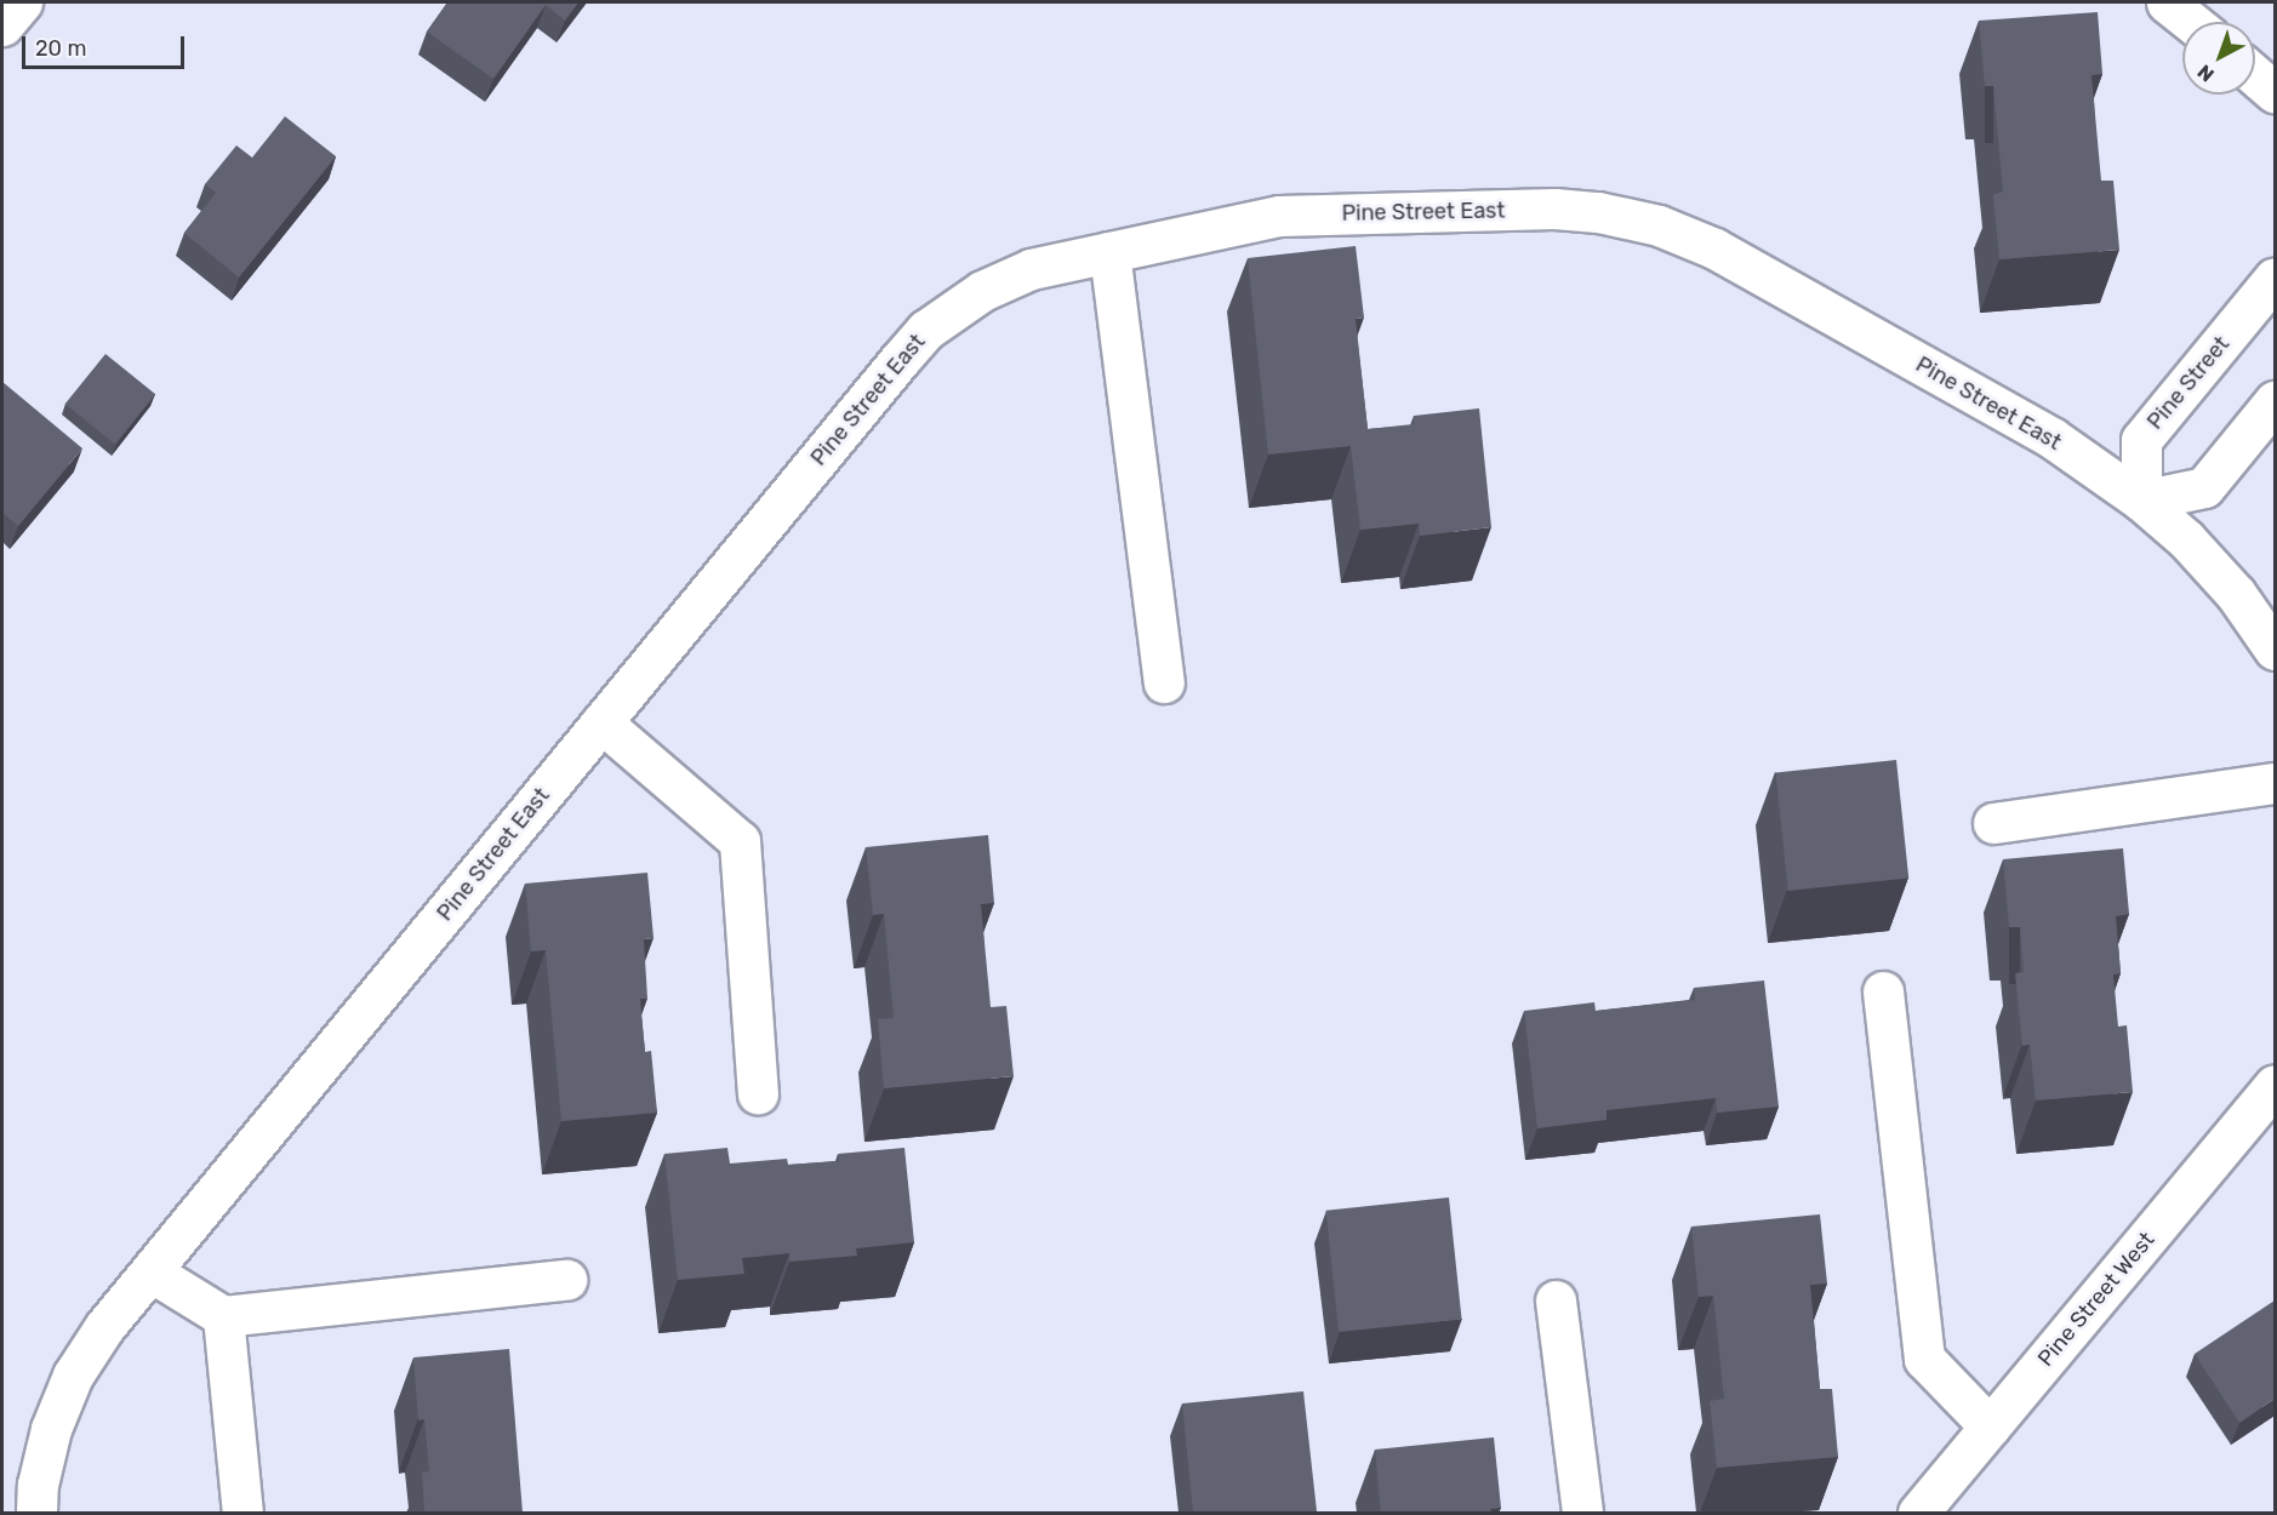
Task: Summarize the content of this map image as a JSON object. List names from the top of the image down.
{
  "streets": {
    "street": ["Pine Street East", "Pine Street", "Pine Street West"]
  },
  "crossings": [
    ["Pine Street East", "Pine Street"]
  ],
  "scale_bar": "20 m",
  "north": "bottom left"
}
